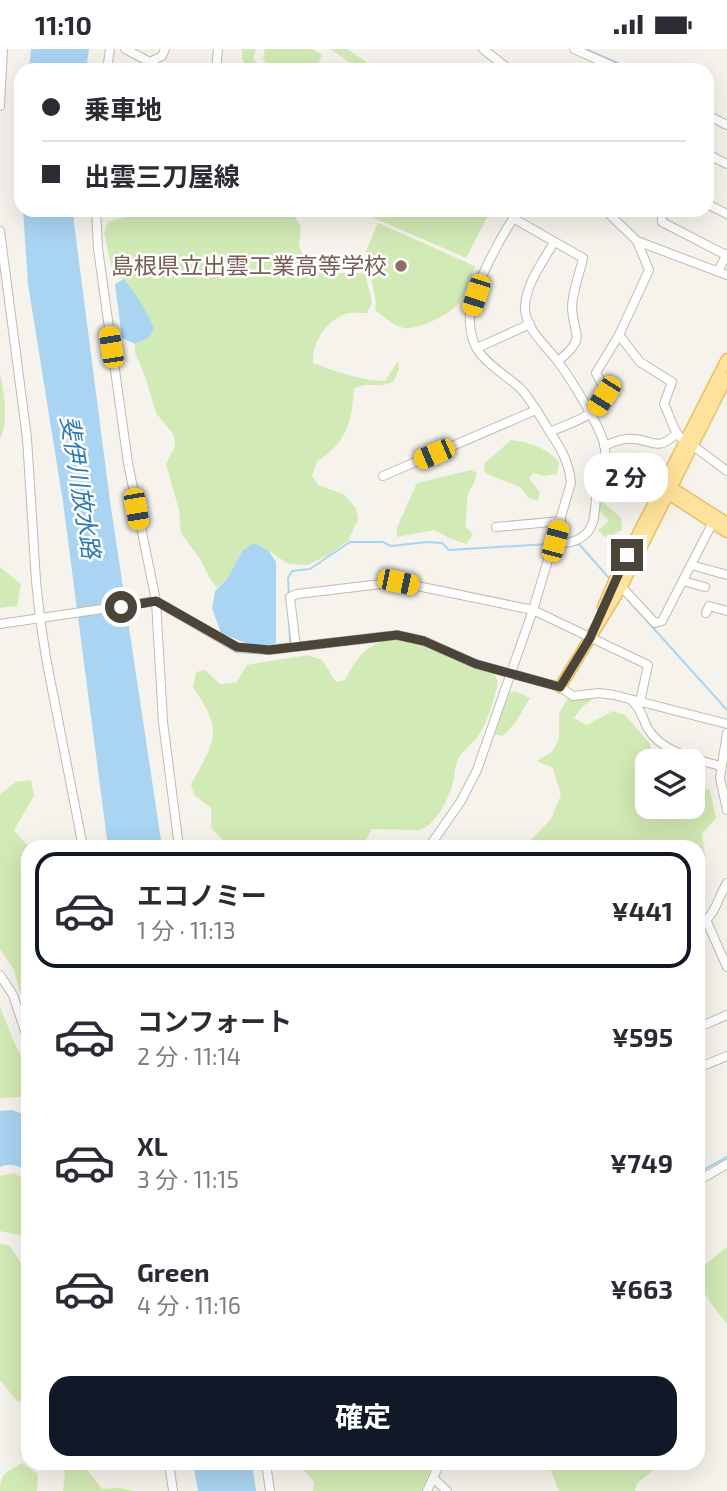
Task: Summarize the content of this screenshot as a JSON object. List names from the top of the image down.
{
  "water": ["斐伊川放水路"],
  "places": ["島根県立出雲工業高等学校"],
  "page": {
    "status": "11:10",
    "banner": ["乗車地", "出雲三刀屋線"],
    "bubble": "2 分",
    "list": [
      {
        "name": "エコノミー",
        "note": "1 分 · 11:13",
        "value": "¥441"
      },
      {
        "name": "コンフォート",
        "note": "2 分 · 11:14",
        "value": "¥595"
      },
      {
        "name": "XL",
        "note": "3 分 · 11:15",
        "value": "¥749"
      },
      {
        "name": "Green",
        "note": "4 分 · 11:16",
        "value": "¥663"
      }
    ],
    "buttons": "確定"
  }
}
